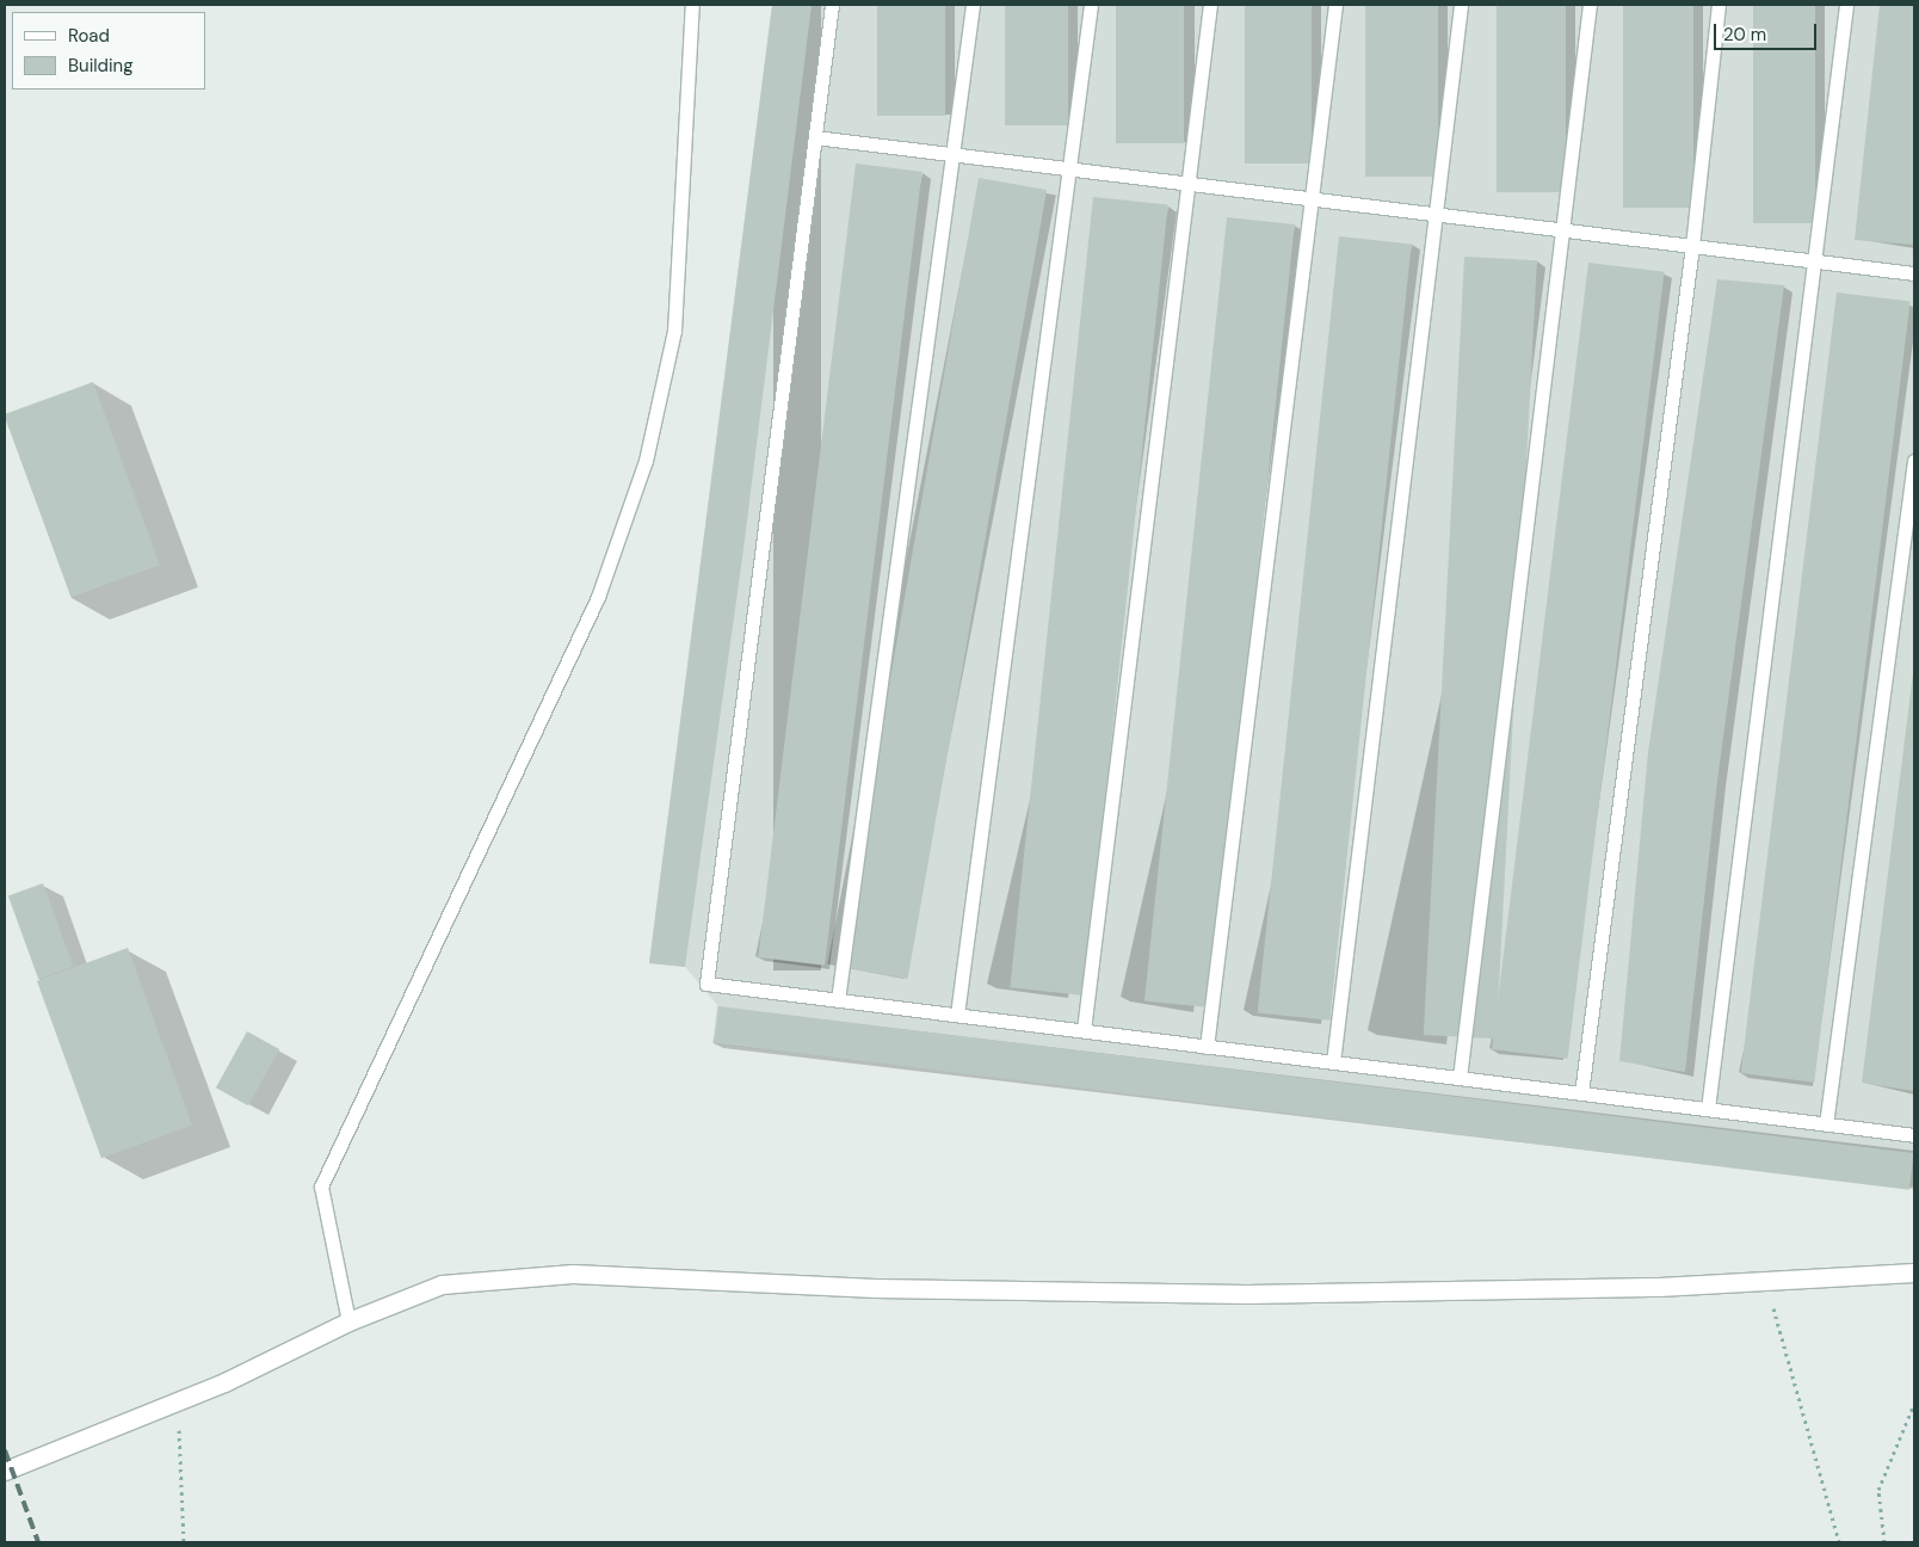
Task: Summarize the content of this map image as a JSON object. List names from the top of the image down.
{
  "legend": ["Road", "Building"],
  "scale_bar": "20 m"
}
